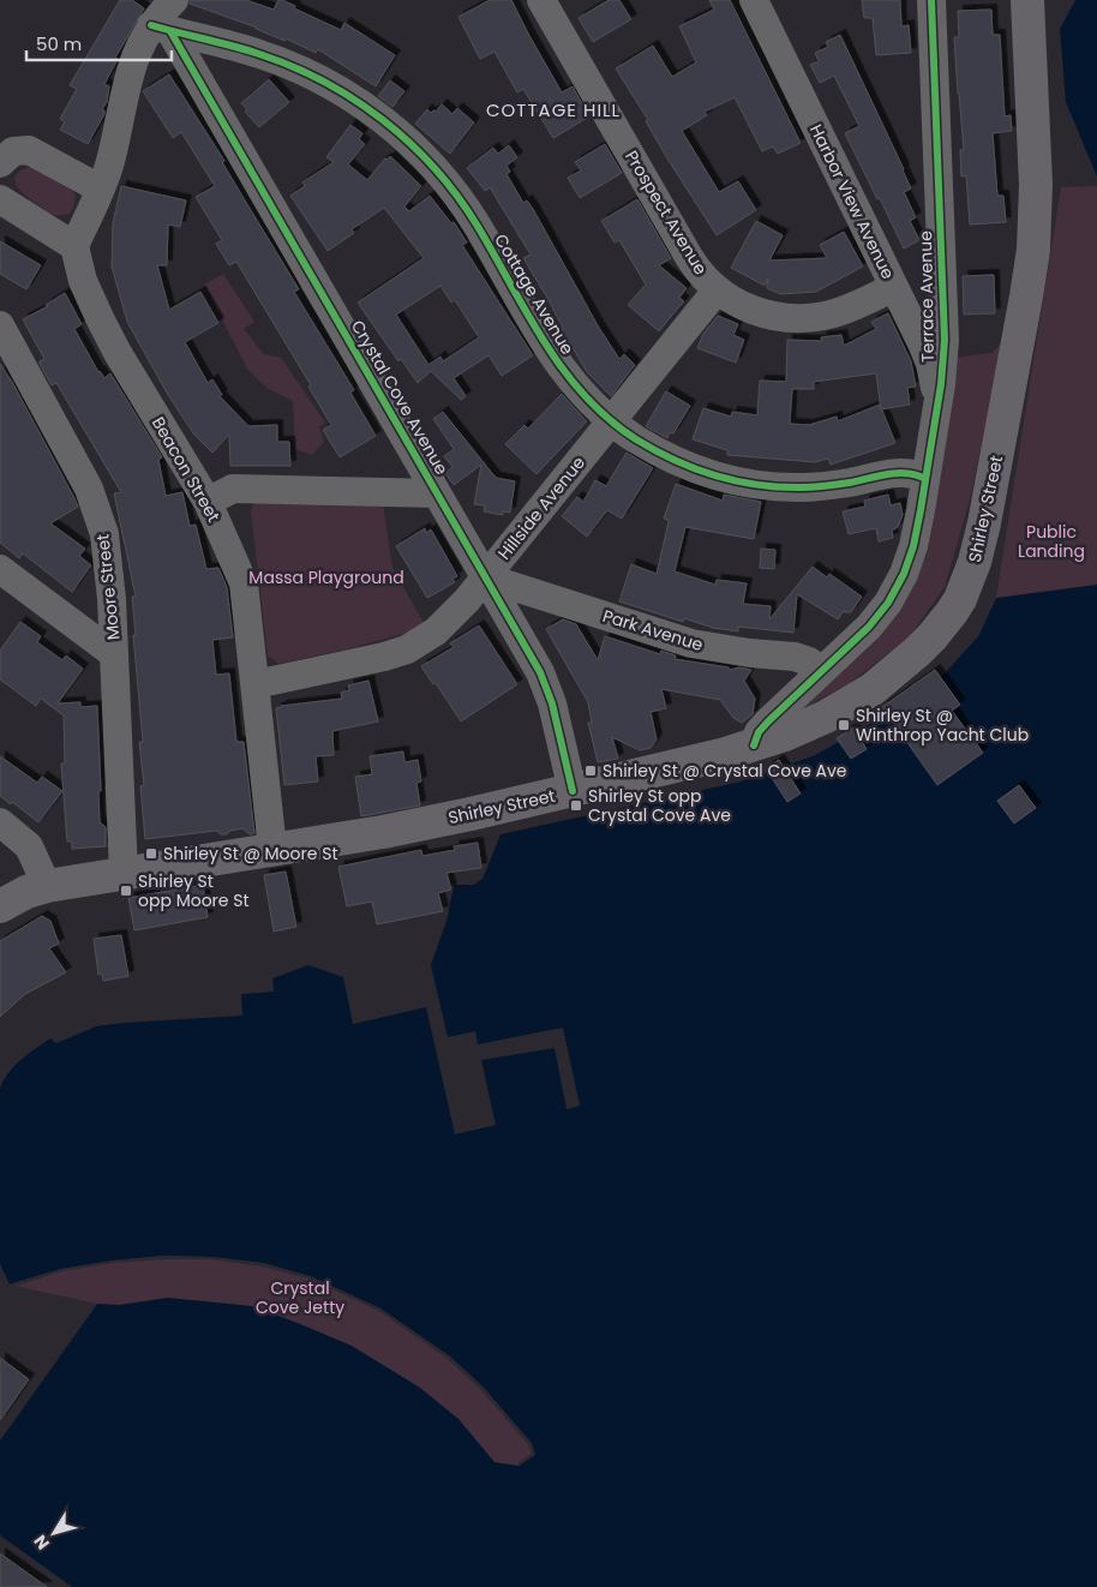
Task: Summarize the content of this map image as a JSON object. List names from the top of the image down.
{
  "streets": {
    "main road": ["Shirley Street"],
    "street": [
      "Harbor View Avenue",
      "Prospect Avenue",
      "Cottage Avenue",
      "Terrace Avenue",
      "Crystal Cove Avenue",
      "Beacon Street",
      "Hillside Avenue",
      "Moore Street",
      "Park Avenue"
    ]
  },
  "crossings": [
    ["Harbor View Avenue", "Prospect Avenue"],
    ["Harbor View Avenue", "Terrace Avenue"],
    ["Prospect Avenue", "Hillside Avenue"],
    ["Cottage Avenue", "Terrace Avenue"],
    ["Cottage Avenue", "Crystal Cove Avenue"],
    ["Cottage Avenue", "Hillside Avenue"],
    ["Terrace Avenue", "Shirley Street"],
    ["Terrace Avenue", "Park Avenue"],
    ["Crystal Cove Avenue", "Hillside Avenue"],
    ["Crystal Cove Avenue", "Shirley Street"],
    ["Crystal Cove Avenue", "Park Avenue"],
    ["Beacon Street", "Hillside Avenue"],
    ["Beacon Street", "Shirley Street"],
    ["Hillside Avenue", "Park Avenue"],
    ["Shirley Street", "Moore Street"]
  ],
  "districts": ["COTTAGE HILL"],
  "parks": ["Public Landing", "Massa Playground", "Crystal Cove Jetty"],
  "places": {
    "transit": [
      "Shirley St @ Winthrop Yacht Club",
      "Shirley St @ Crystal Cove Ave",
      "Shirley St opp Crystal Cove Ave",
      "Shirley St @ Moore St",
      "Shirley St opp Moore St"
    ]
  },
  "scale_bar": "50 m",
  "north": "bottom left"
}
